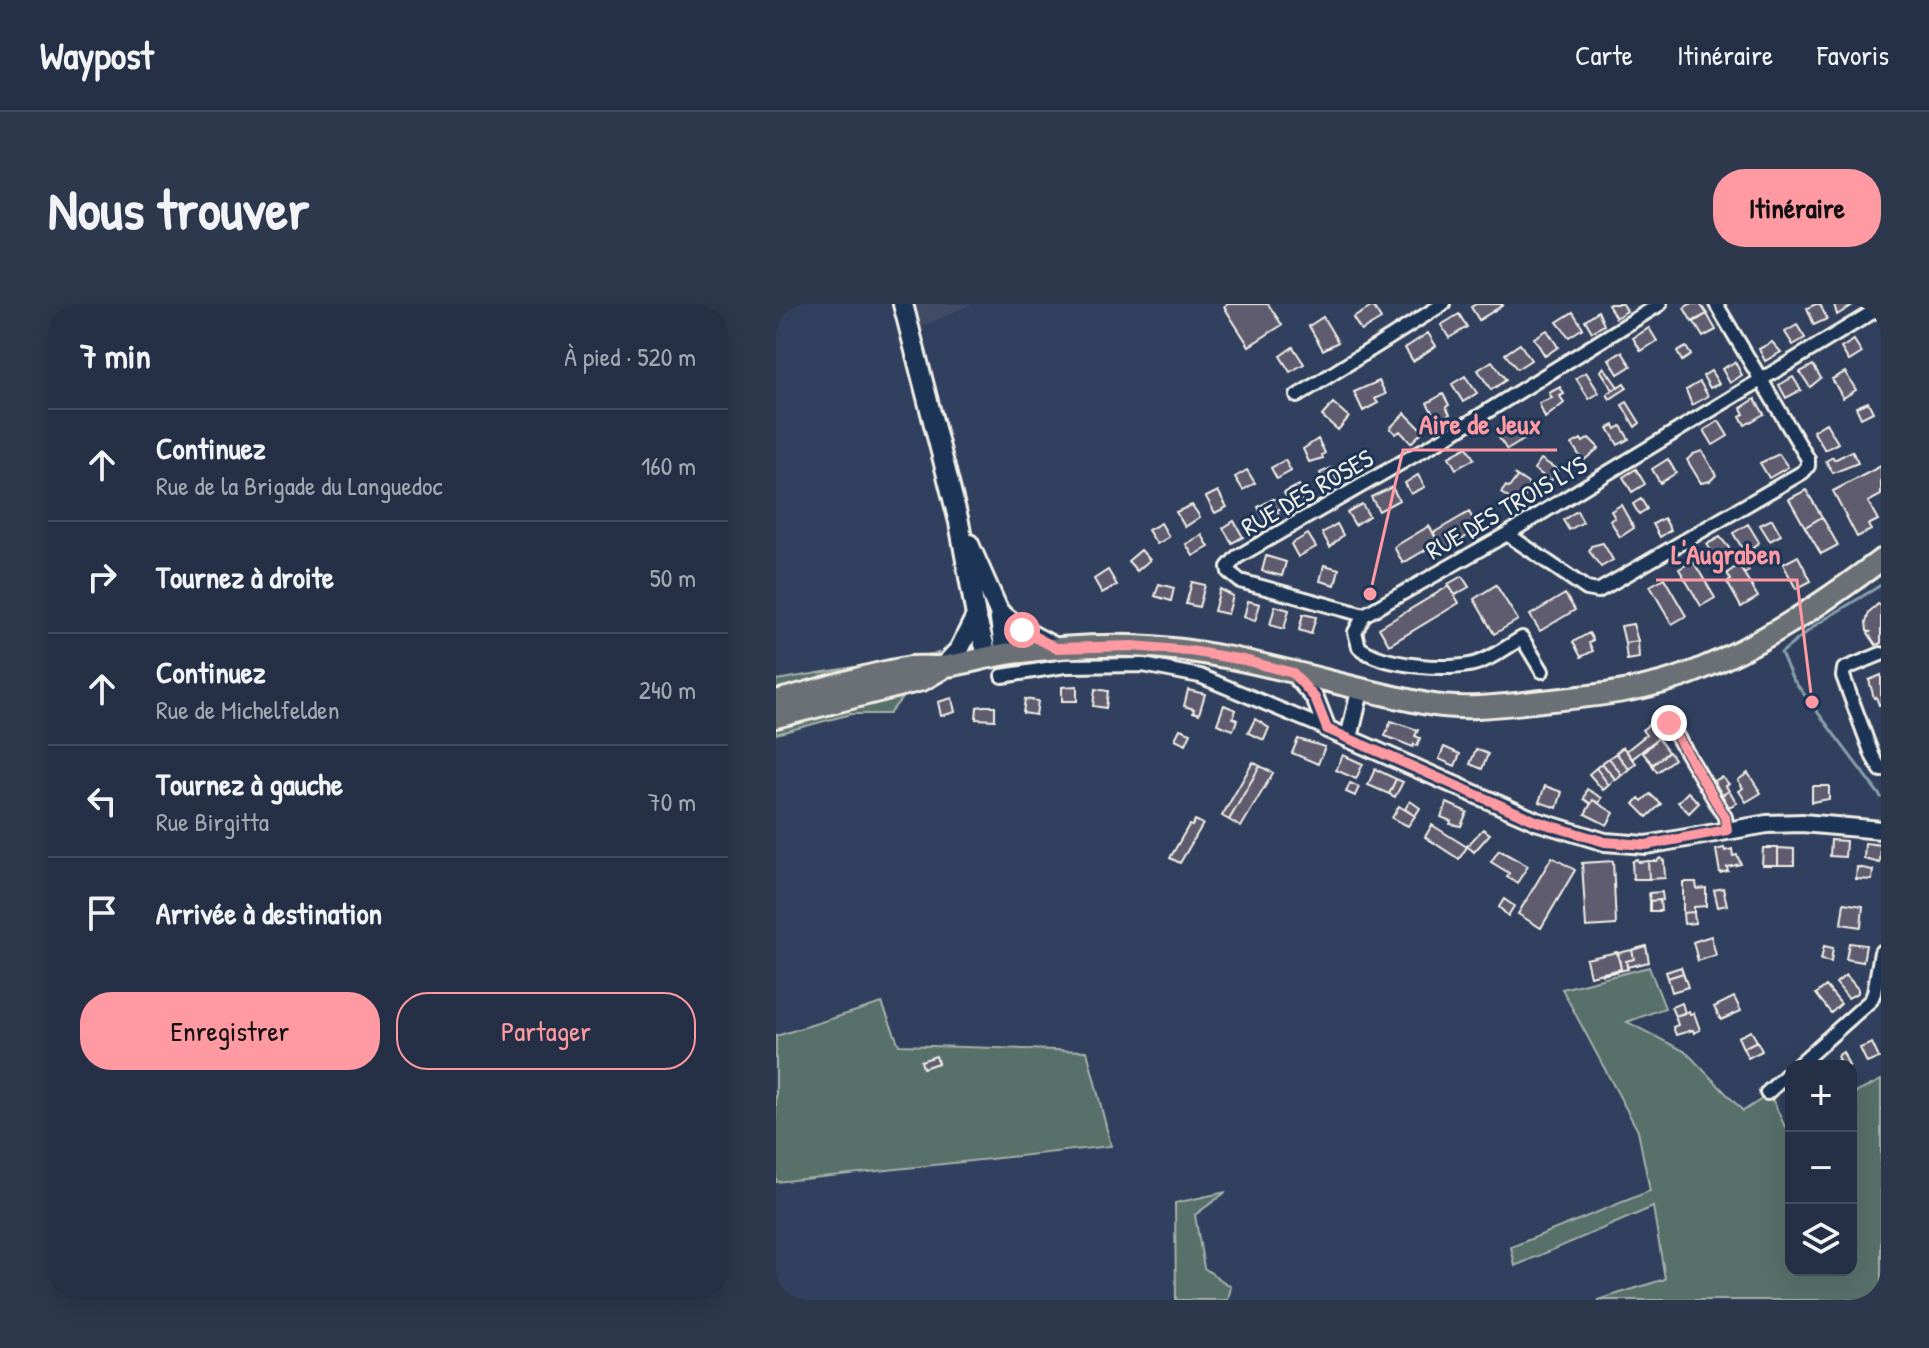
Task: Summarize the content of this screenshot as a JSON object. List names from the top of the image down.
{
  "streets": {
    "street": ["RUE DES ROSES", "RUE DES TROIS LYS"]
  },
  "crossings": [
    ["RUE DES ROSES", "RUE DES TROIS LYS"]
  ],
  "places": ["Aire de Jeux", "L'Augraben"],
  "page": {
    "header": "Waypost",
    "nav": ["Carte", "Itinéraire", "Favoris"],
    "buttons": [
      "Itinéraire",
      ["Enregistrer", "Partager"]
    ],
    "title": "Nous trouver",
    "heading": ["7 min", "À pied · 520 m"],
    "list": [
      ["Continuez", "Rue de la Brigade du Languedoc", "160 m"],
      ["Tournez à droite", "50 m"],
      ["Continuez", "Rue de Michelfelden", "240 m"],
      ["Tournez à gauche", "Rue Birgitta", "70 m"],
      "Arrivée à destination"
    ],
    "map_buttons": ["+", "−"]
  }
}
